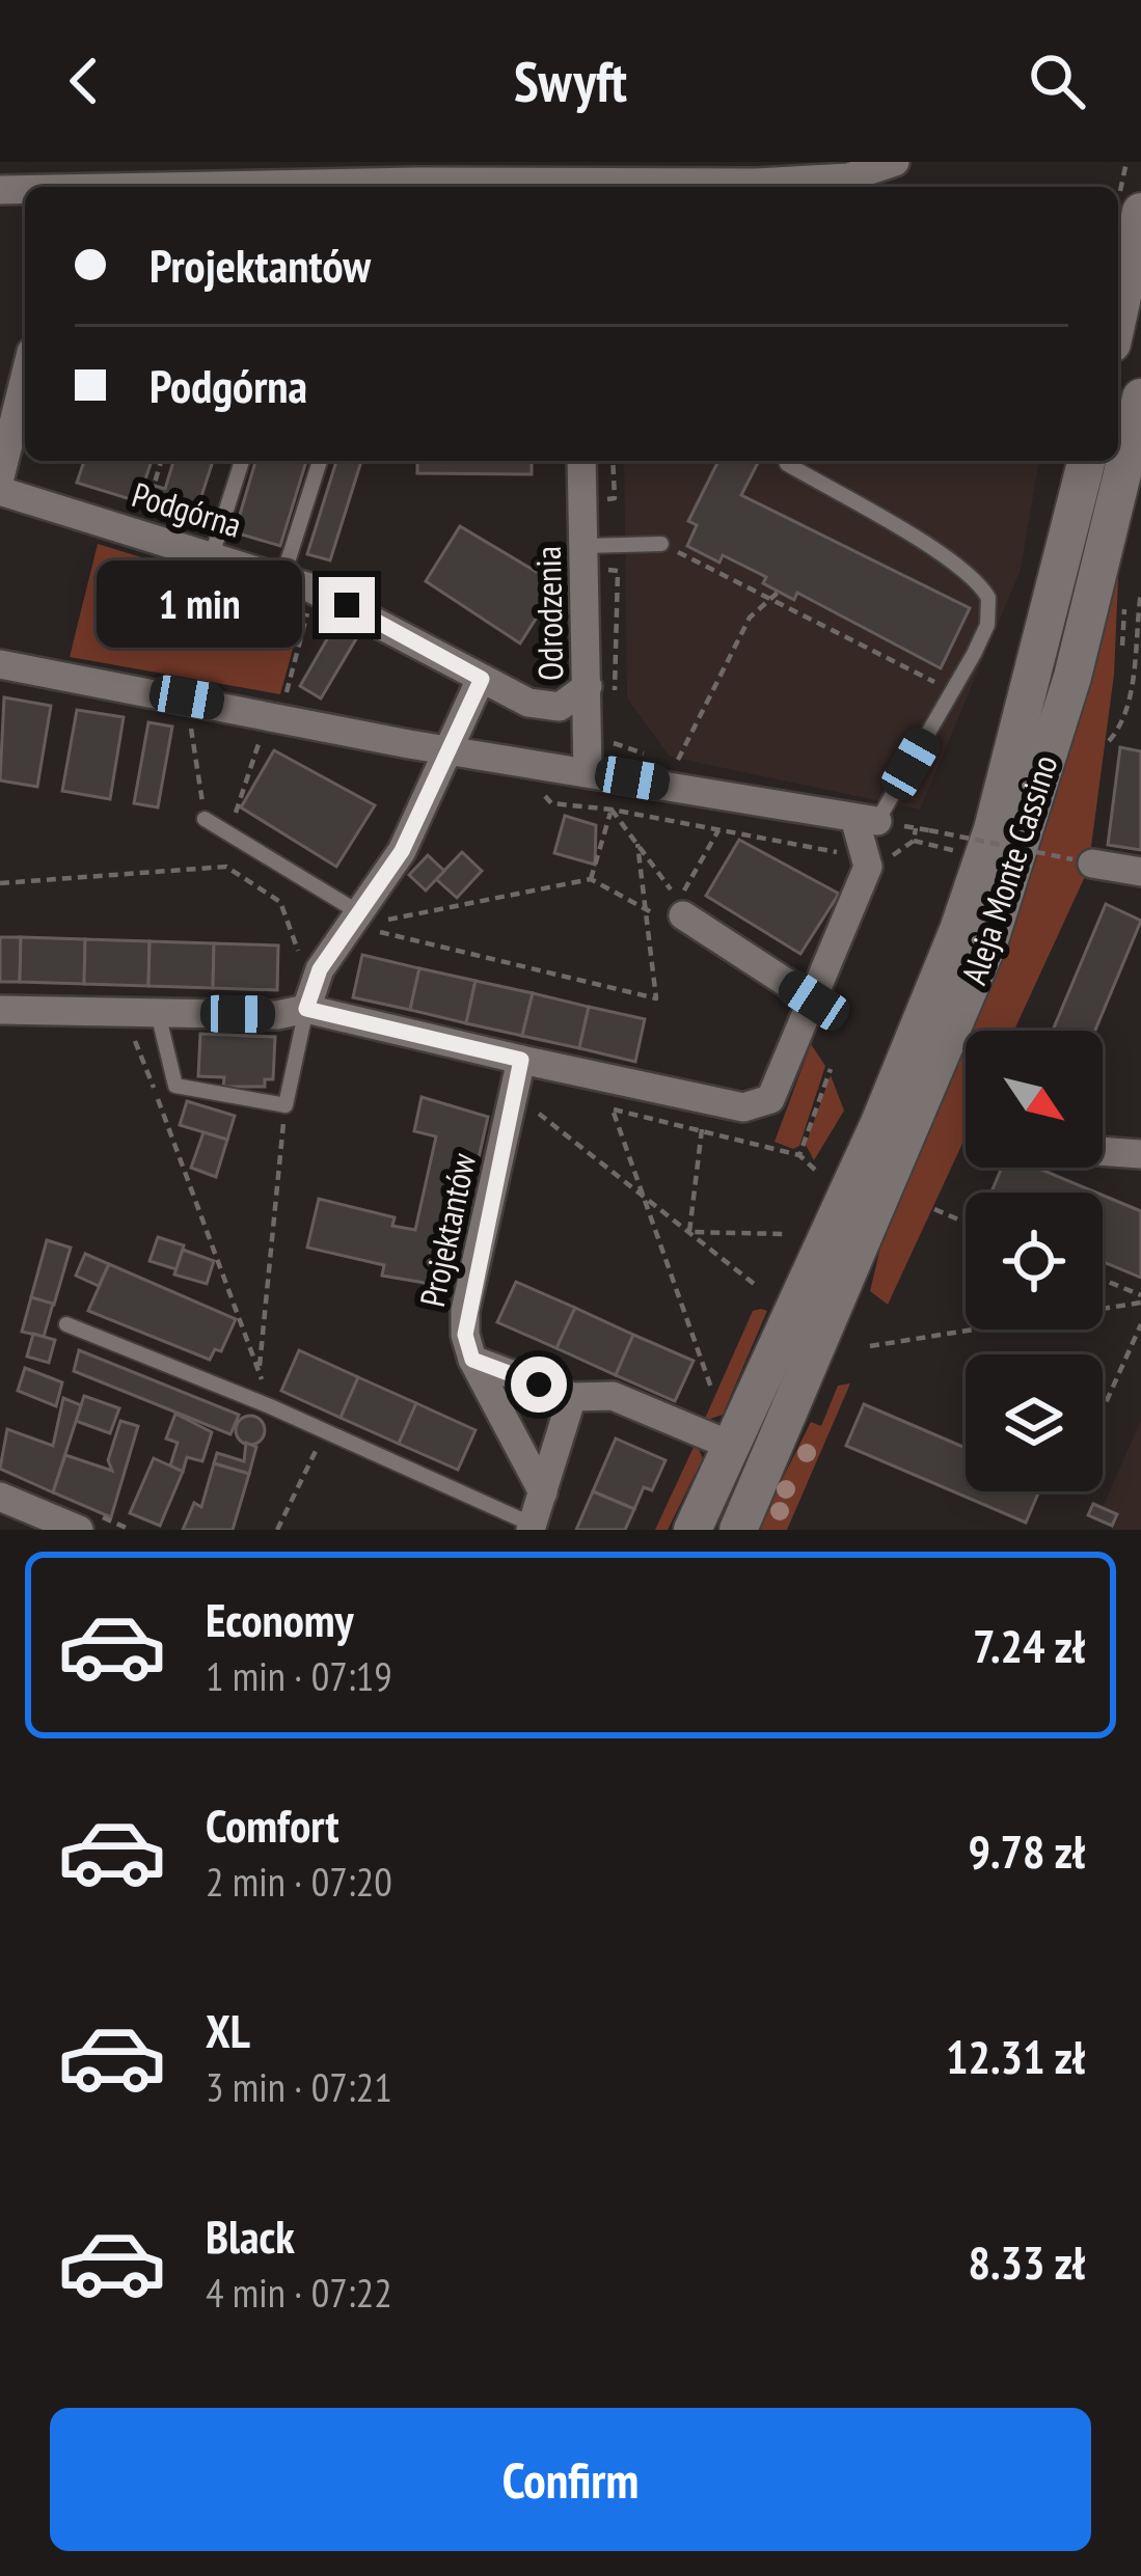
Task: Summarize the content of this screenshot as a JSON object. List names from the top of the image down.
{
  "streets": {
    "street": [
      "Podgórna",
      "Odrodzenia",
      "Aleja Monte Cassino",
      "Projektantów"
    ]
  },
  "crossings": [
    ["Podgórna", "Odrodzenia"]
  ],
  "north": "bottom right",
  "page": {
    "header": "Swyft",
    "banner": ["Projektantów", "Podgórna"],
    "bubble": "1 min",
    "list": [
      {
        "name": "Economy",
        "note": "1 min · 07:19",
        "value": "7.24 zł"
      },
      {
        "name": "Comfort",
        "note": "2 min · 07:20",
        "value": "9.78 zł"
      },
      {
        "name": "XL",
        "note": "3 min · 07:21",
        "value": "12.31 zł"
      },
      {
        "name": "Black",
        "note": "4 min · 07:22",
        "value": "8.33 zł"
      }
    ],
    "buttons": "Confirm"
  }
}
